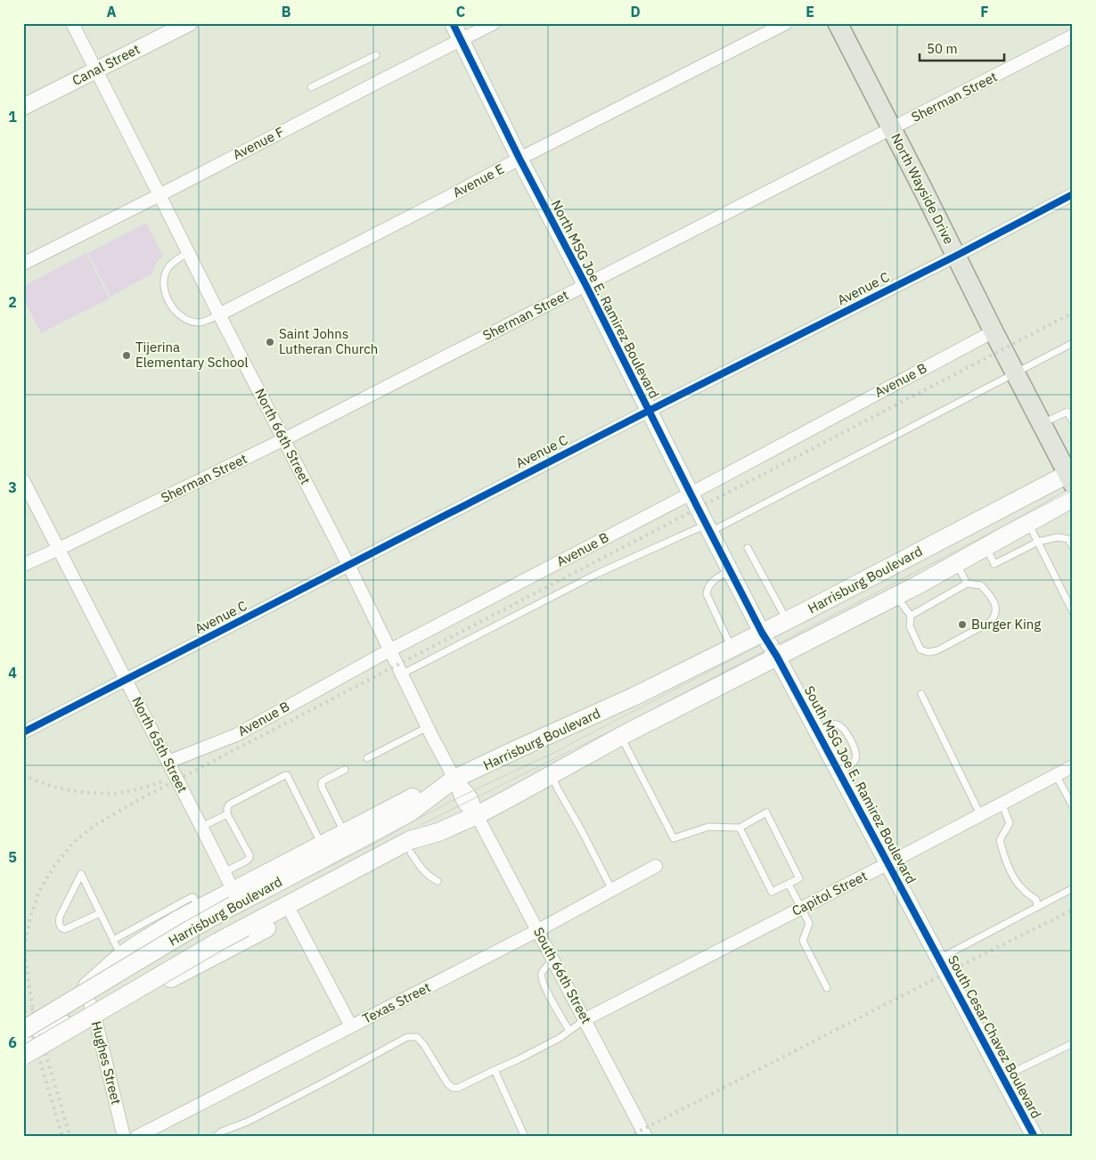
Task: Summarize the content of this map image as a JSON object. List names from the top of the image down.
{
  "streets": {
    "main road": ["North Wayside Drive", "Harrisburg Boulevard"],
    "street": [
      "Canal Street",
      "Sherman Street",
      "Avenue F",
      "Avenue E",
      "Avenue C",
      "North MSG Joe E. Ramirez Boulevard",
      "Avenue B",
      "North 66th Street",
      "North 65th Street",
      "South MSG Joe E. Ramirez Boulevard",
      "Capitol Street",
      "South 66th Street",
      "Texas Street",
      "South Cesar Chavez Boulevard",
      "Hughes Street"
    ]
  },
  "crossings": [
    ["Canal Street", "North 66th Street"],
    ["Sherman Street", "North Wayside Drive"],
    ["Sherman Street", "North MSG Joe E. Ramirez Boulevard"],
    ["Sherman Street", "North 66th Street"],
    ["Sherman Street", "North 65th Street"],
    ["Avenue F", "North MSG Joe E. Ramirez Boulevard"],
    ["Avenue F", "North 66th Street"],
    ["Avenue E", "North MSG Joe E. Ramirez Boulevard"],
    ["Avenue E", "North 66th Street"],
    ["North Wayside Drive", "Avenue C"],
    ["North Wayside Drive", "Avenue B"],
    ["North Wayside Drive", "Harrisburg Boulevard"],
    ["Avenue C", "North MSG Joe E. Ramirez Boulevard"],
    ["Avenue C", "North 66th Street"],
    ["Avenue C", "North 65th Street"],
    ["North MSG Joe E. Ramirez Boulevard", "Avenue B"],
    ["North MSG Joe E. Ramirez Boulevard", "Harrisburg Boulevard"],
    ["North MSG Joe E. Ramirez Boulevard", "South MSG Joe E. Ramirez Boulevard"],
    ["Avenue B", "North 66th Street"],
    ["Avenue B", "North 65th Street"],
    ["North 66th Street", "Harrisburg Boulevard"],
    ["North 66th Street", "South 66th Street"],
    ["Harrisburg Boulevard", "North 65th Street"],
    ["Harrisburg Boulevard", "South MSG Joe E. Ramirez Boulevard"],
    ["Harrisburg Boulevard", "South 66th Street"],
    ["South MSG Joe E. Ramirez Boulevard", "Capitol Street"],
    ["South MSG Joe E. Ramirez Boulevard", "South Cesar Chavez Boulevard"],
    ["Capitol Street", "South 66th Street"],
    ["South 66th Street", "Texas Street"]
  ],
  "places": ["Saint Johns Lutheran Church", "Tijerina Elementary School", "Burger King"],
  "scale_bar": "50 m",
  "grid": {
    "columns": [
      "A",
      "B",
      "C",
      "D",
      "E",
      "F"
    ],
    "rows": [
      "1",
      "2",
      "3",
      "4",
      "5",
      "6"
    ]
  }
}
